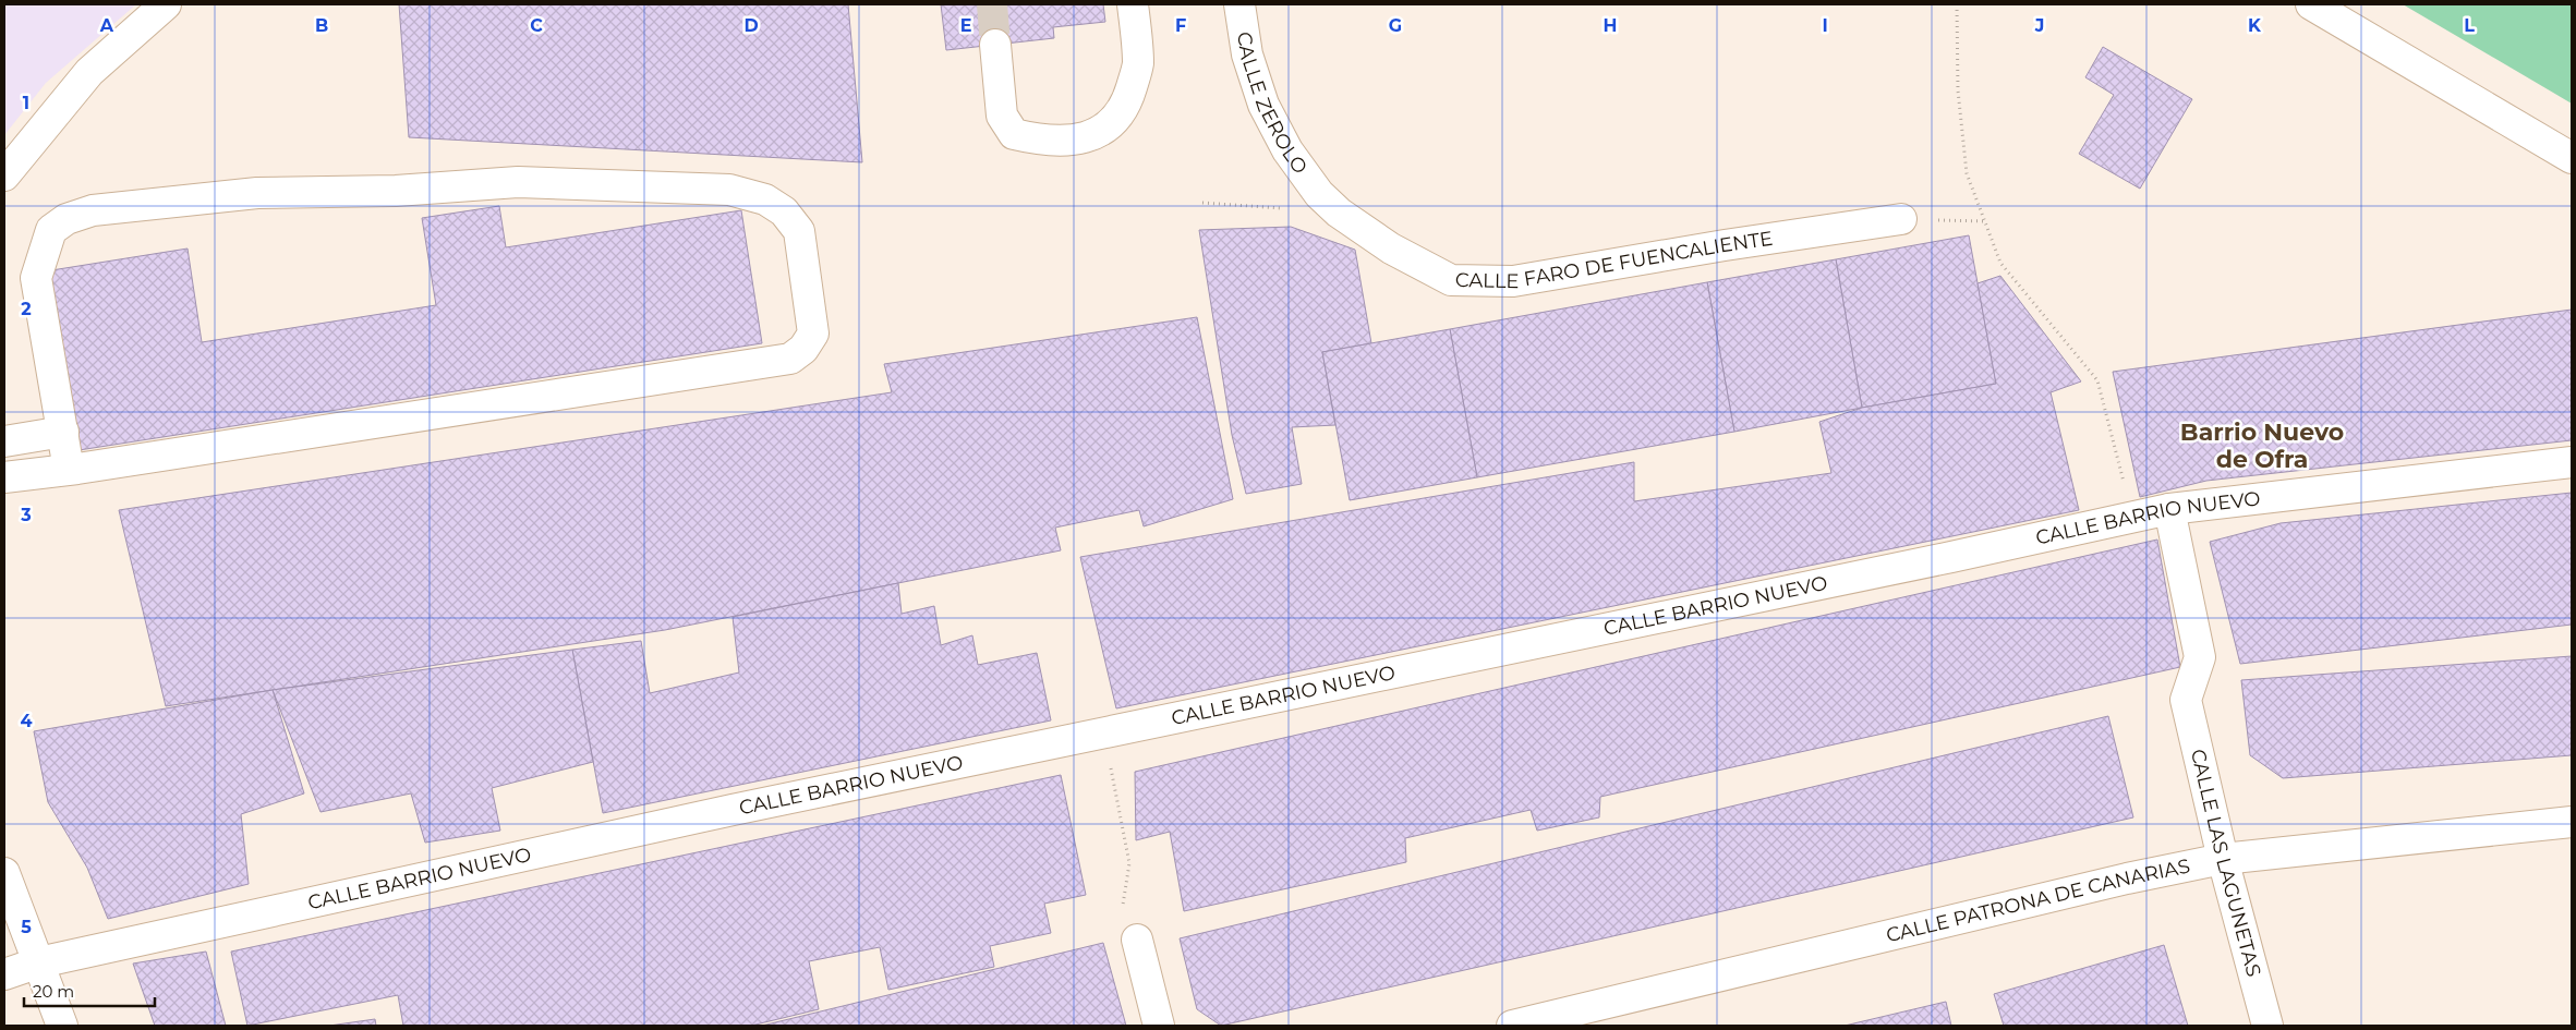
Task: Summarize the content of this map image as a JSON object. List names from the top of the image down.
{
  "streets": {
    "street": [
      "CALLE ZEROLO",
      "CALLE FARO DE FUENCALIENTE",
      "CALLE BARRIO NUEVO",
      "CALLE LAS LAGUNETAS",
      "CALLE PATRONA DE CANARIAS"
    ]
  },
  "crossings": [
    ["CALLE ZEROLO", "CALLE FARO DE FUENCALIENTE"],
    ["CALLE BARRIO NUEVO", "CALLE LAS LAGUNETAS"],
    ["CALLE LAS LAGUNETAS", "CALLE PATRONA DE CANARIAS"]
  ],
  "districts": ["Barrio Nuevo de Ofra"],
  "scale_bar": "20 m",
  "grid": {
    "columns": [
      "A",
      "B",
      "C",
      "D",
      "E",
      "F",
      "G",
      "H",
      "I",
      "J",
      "K",
      "L"
    ],
    "rows": [
      "1",
      "2",
      "3",
      "4",
      "5"
    ]
  }
}
